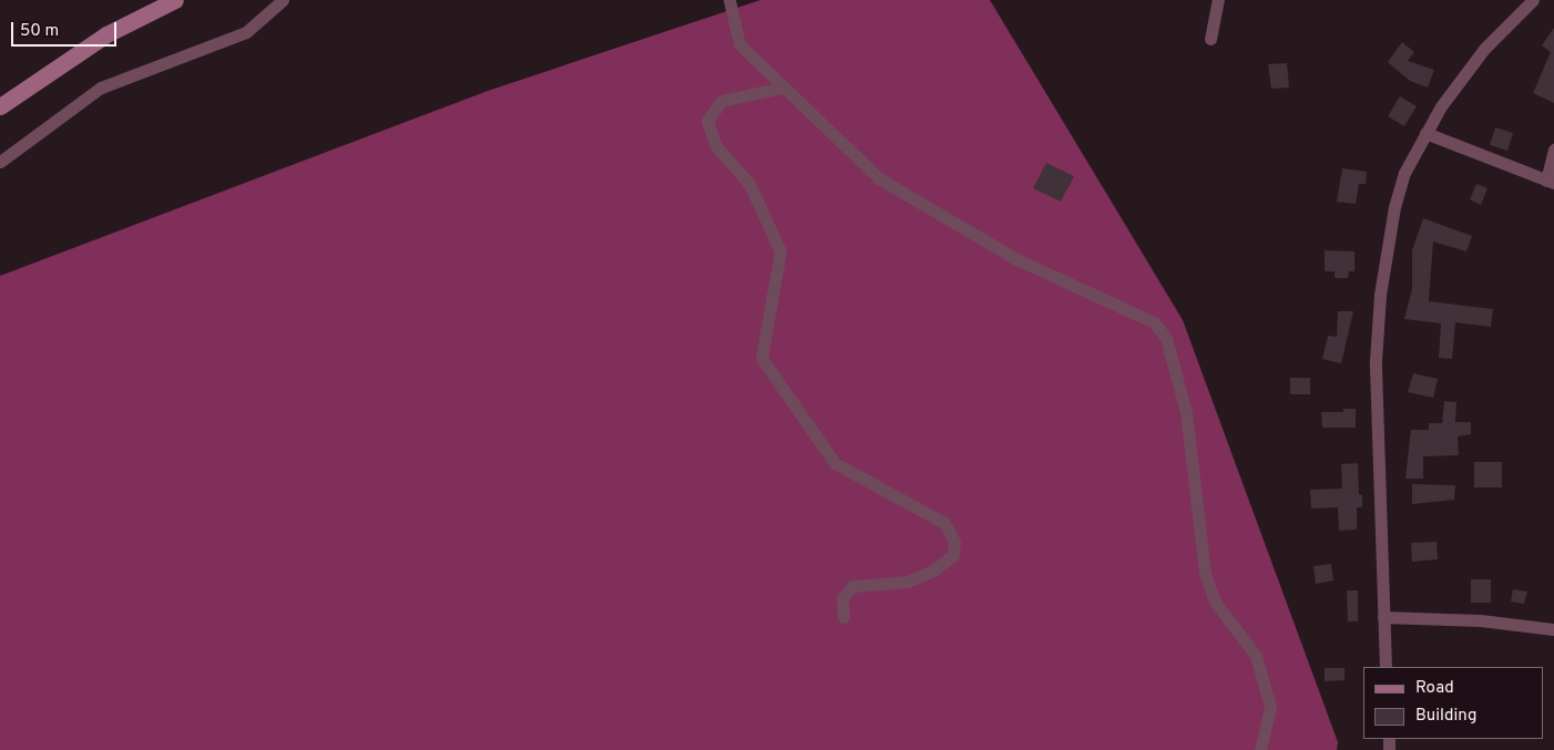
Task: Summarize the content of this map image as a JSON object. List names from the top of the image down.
{
  "legend": ["Road", "Building"],
  "scale_bar": "50 m"
}
